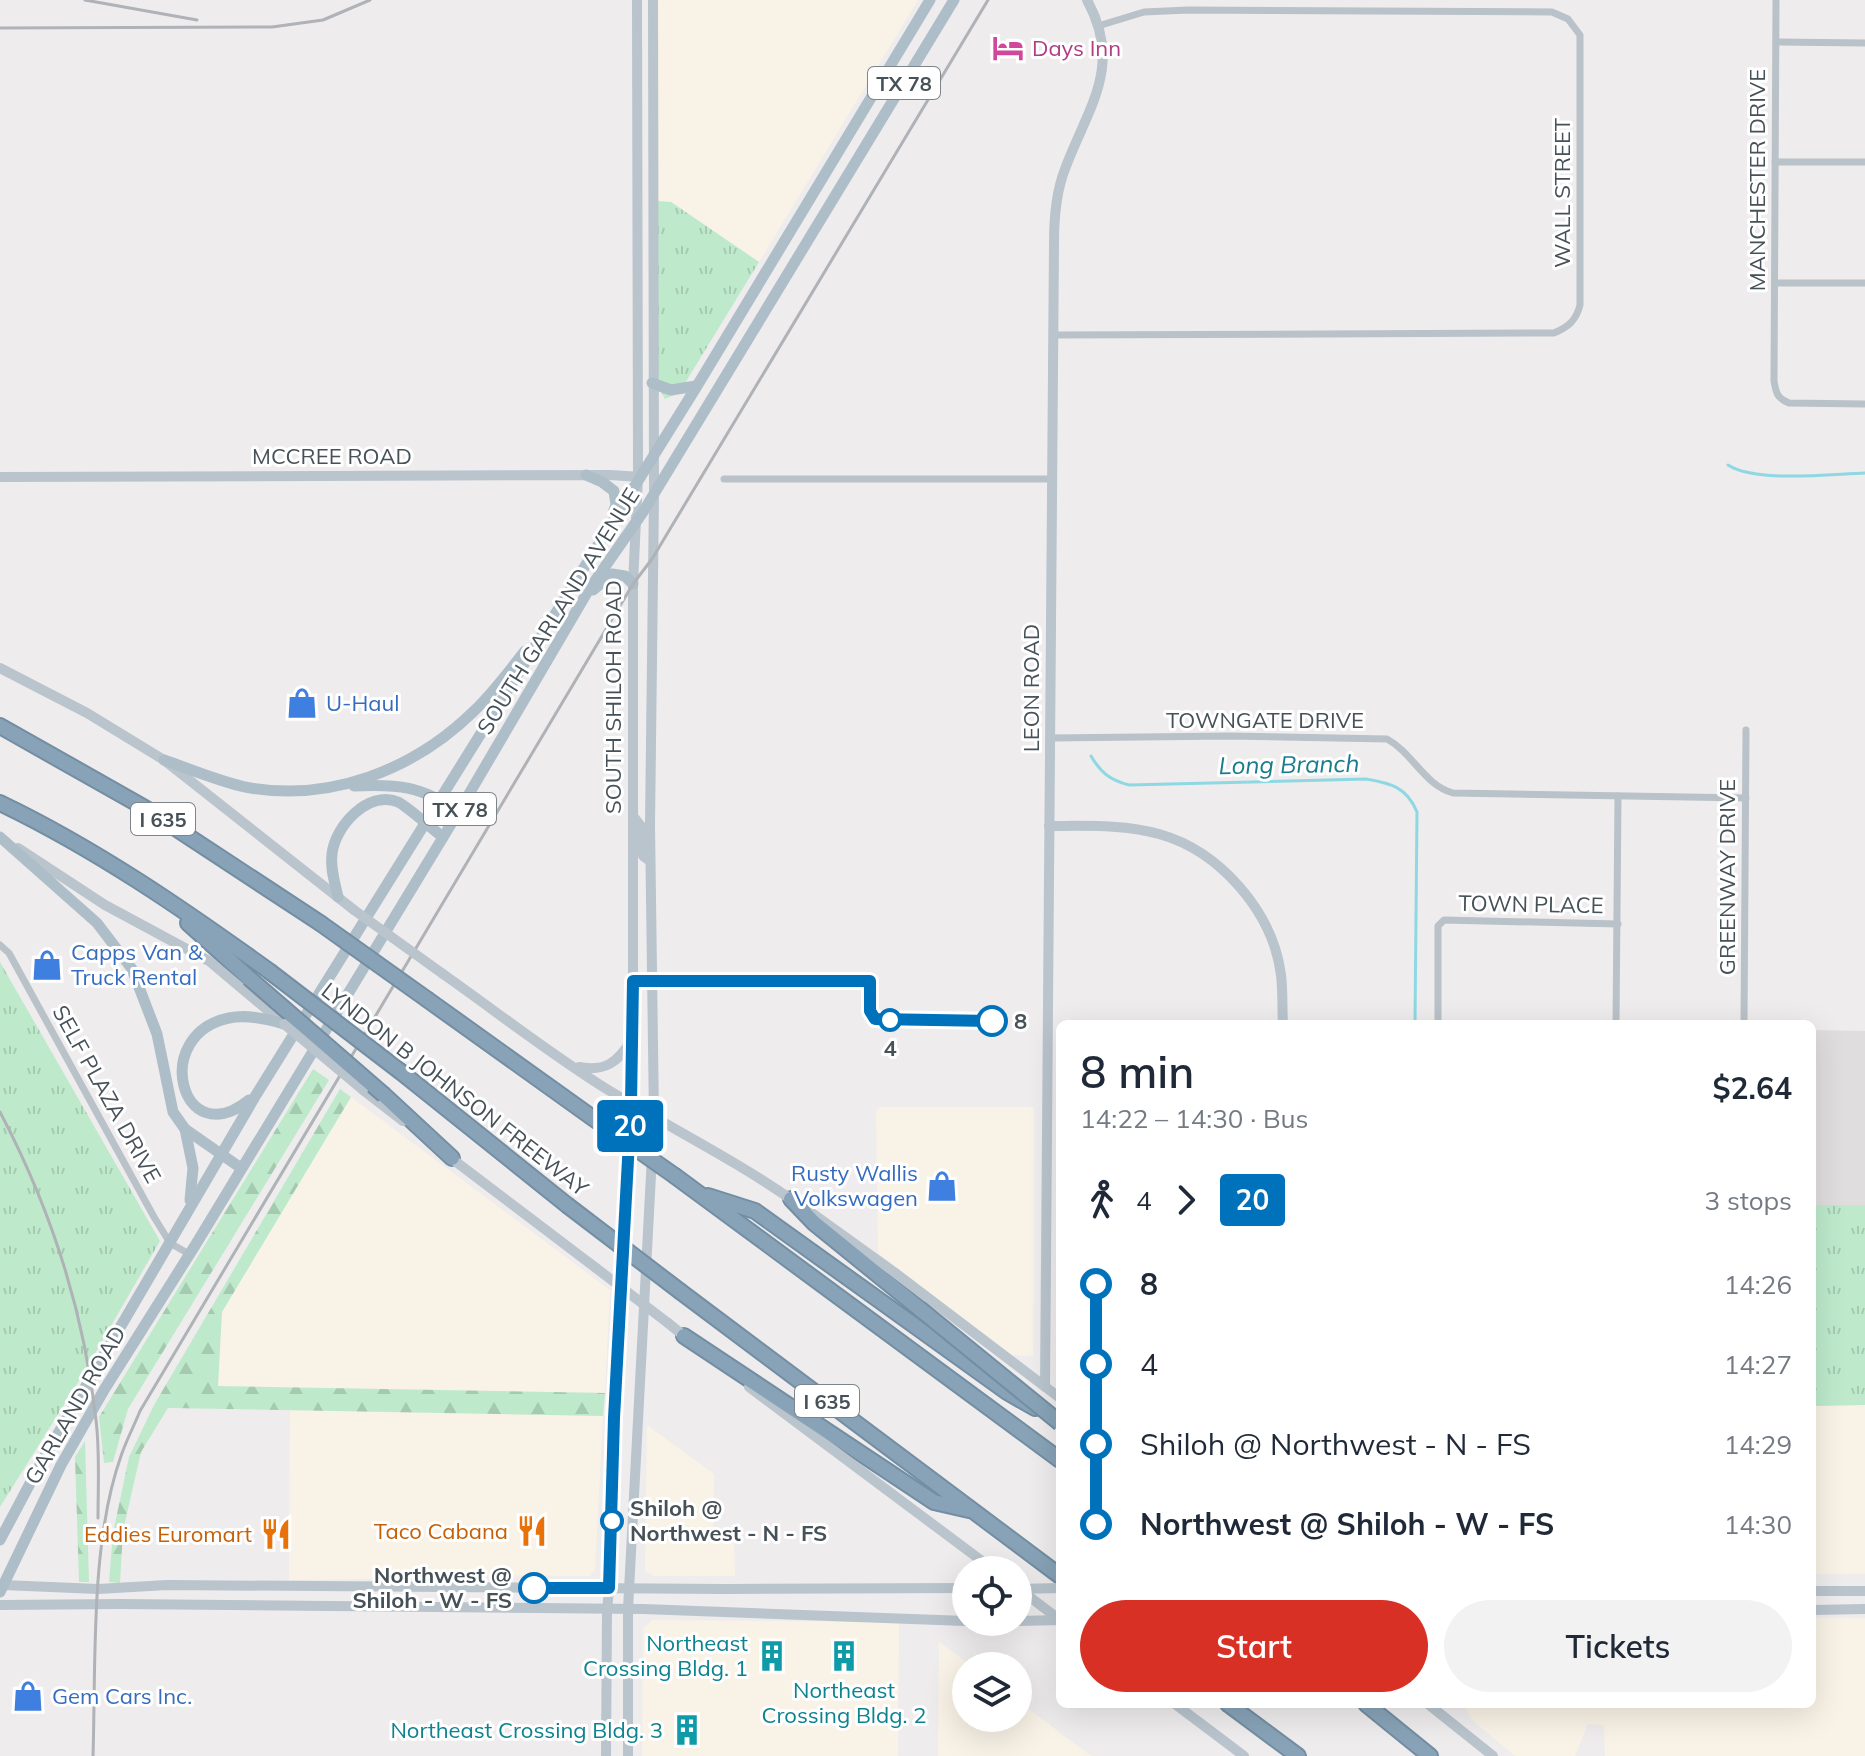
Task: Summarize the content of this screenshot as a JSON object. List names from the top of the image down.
{
  "streets": {
    "highway": ["I 635", "LYNDON B JOHNSON FREEWAY"],
    "main road": [
      "TX 78",
      "MCCREE ROAD",
      "SOUTH GARLAND AVENUE",
      "LEON ROAD",
      "SOUTH SHILOH ROAD",
      "GARLAND ROAD"
    ],
    "street": [
      "MANCHESTER DRIVE",
      "WALL STREET",
      "TOWNGATE DRIVE",
      "GREENWAY DRIVE",
      "TOWN PLACE",
      "SELF PLAZA DRIVE"
    ]
  },
  "crossings": [
    ["WALL STREET", "LEON ROAD"],
    ["MCCREE ROAD", "SOUTH GARLAND AVENUE"],
    ["MCCREE ROAD", "SOUTH SHILOH ROAD"],
    ["SOUTH GARLAND AVENUE", "SOUTH SHILOH ROAD"],
    ["SOUTH GARLAND AVENUE", "GARLAND ROAD"],
    ["LEON ROAD", "TOWNGATE DRIVE"],
    ["TOWNGATE DRIVE", "GREENWAY DRIVE"],
    ["SELF PLAZA DRIVE", "GARLAND ROAD"]
  ],
  "water": ["Long Branch"],
  "places": {
    "hotel": ["Days Inn"],
    "shop": [
      "U-Haul",
      "Capps Van & Truck Rental",
      "Rusty Wallis Volkswagen",
      "Gem Cars Inc."
    ],
    "other": [
      "4",
      "8",
      "Shiloh @ Northwest - N - FS",
      "Northwest @ Shiloh - W - FS"
    ],
    "restaurant": ["Taco Cabana", "Eddies Euromart"],
    "building": ["Northeast Crossing Bldg. 1", "Northeast Crossing Bldg. 2", "Northeast Crossing Bldg. 3"]
  },
  "lines": ["bus line 20"],
  "page": {
    "on_map": "20",
    "heading": ["8 min", "14:22 – 14:30 · Bus", "$2.64"],
    "legs": ["4", "20", "3 stops"],
    "list": [
      {
        "name": "8",
        "value": "14:26"
      },
      {
        "name": "4",
        "value": "14:27"
      },
      {
        "name": "Shiloh @ Northwest - N - FS",
        "value": "14:29"
      },
      {
        "name": "Northwest @ Shiloh - W - FS",
        "value": "14:30"
      }
    ],
    "buttons": ["Start", "Tickets"]
  }
}
